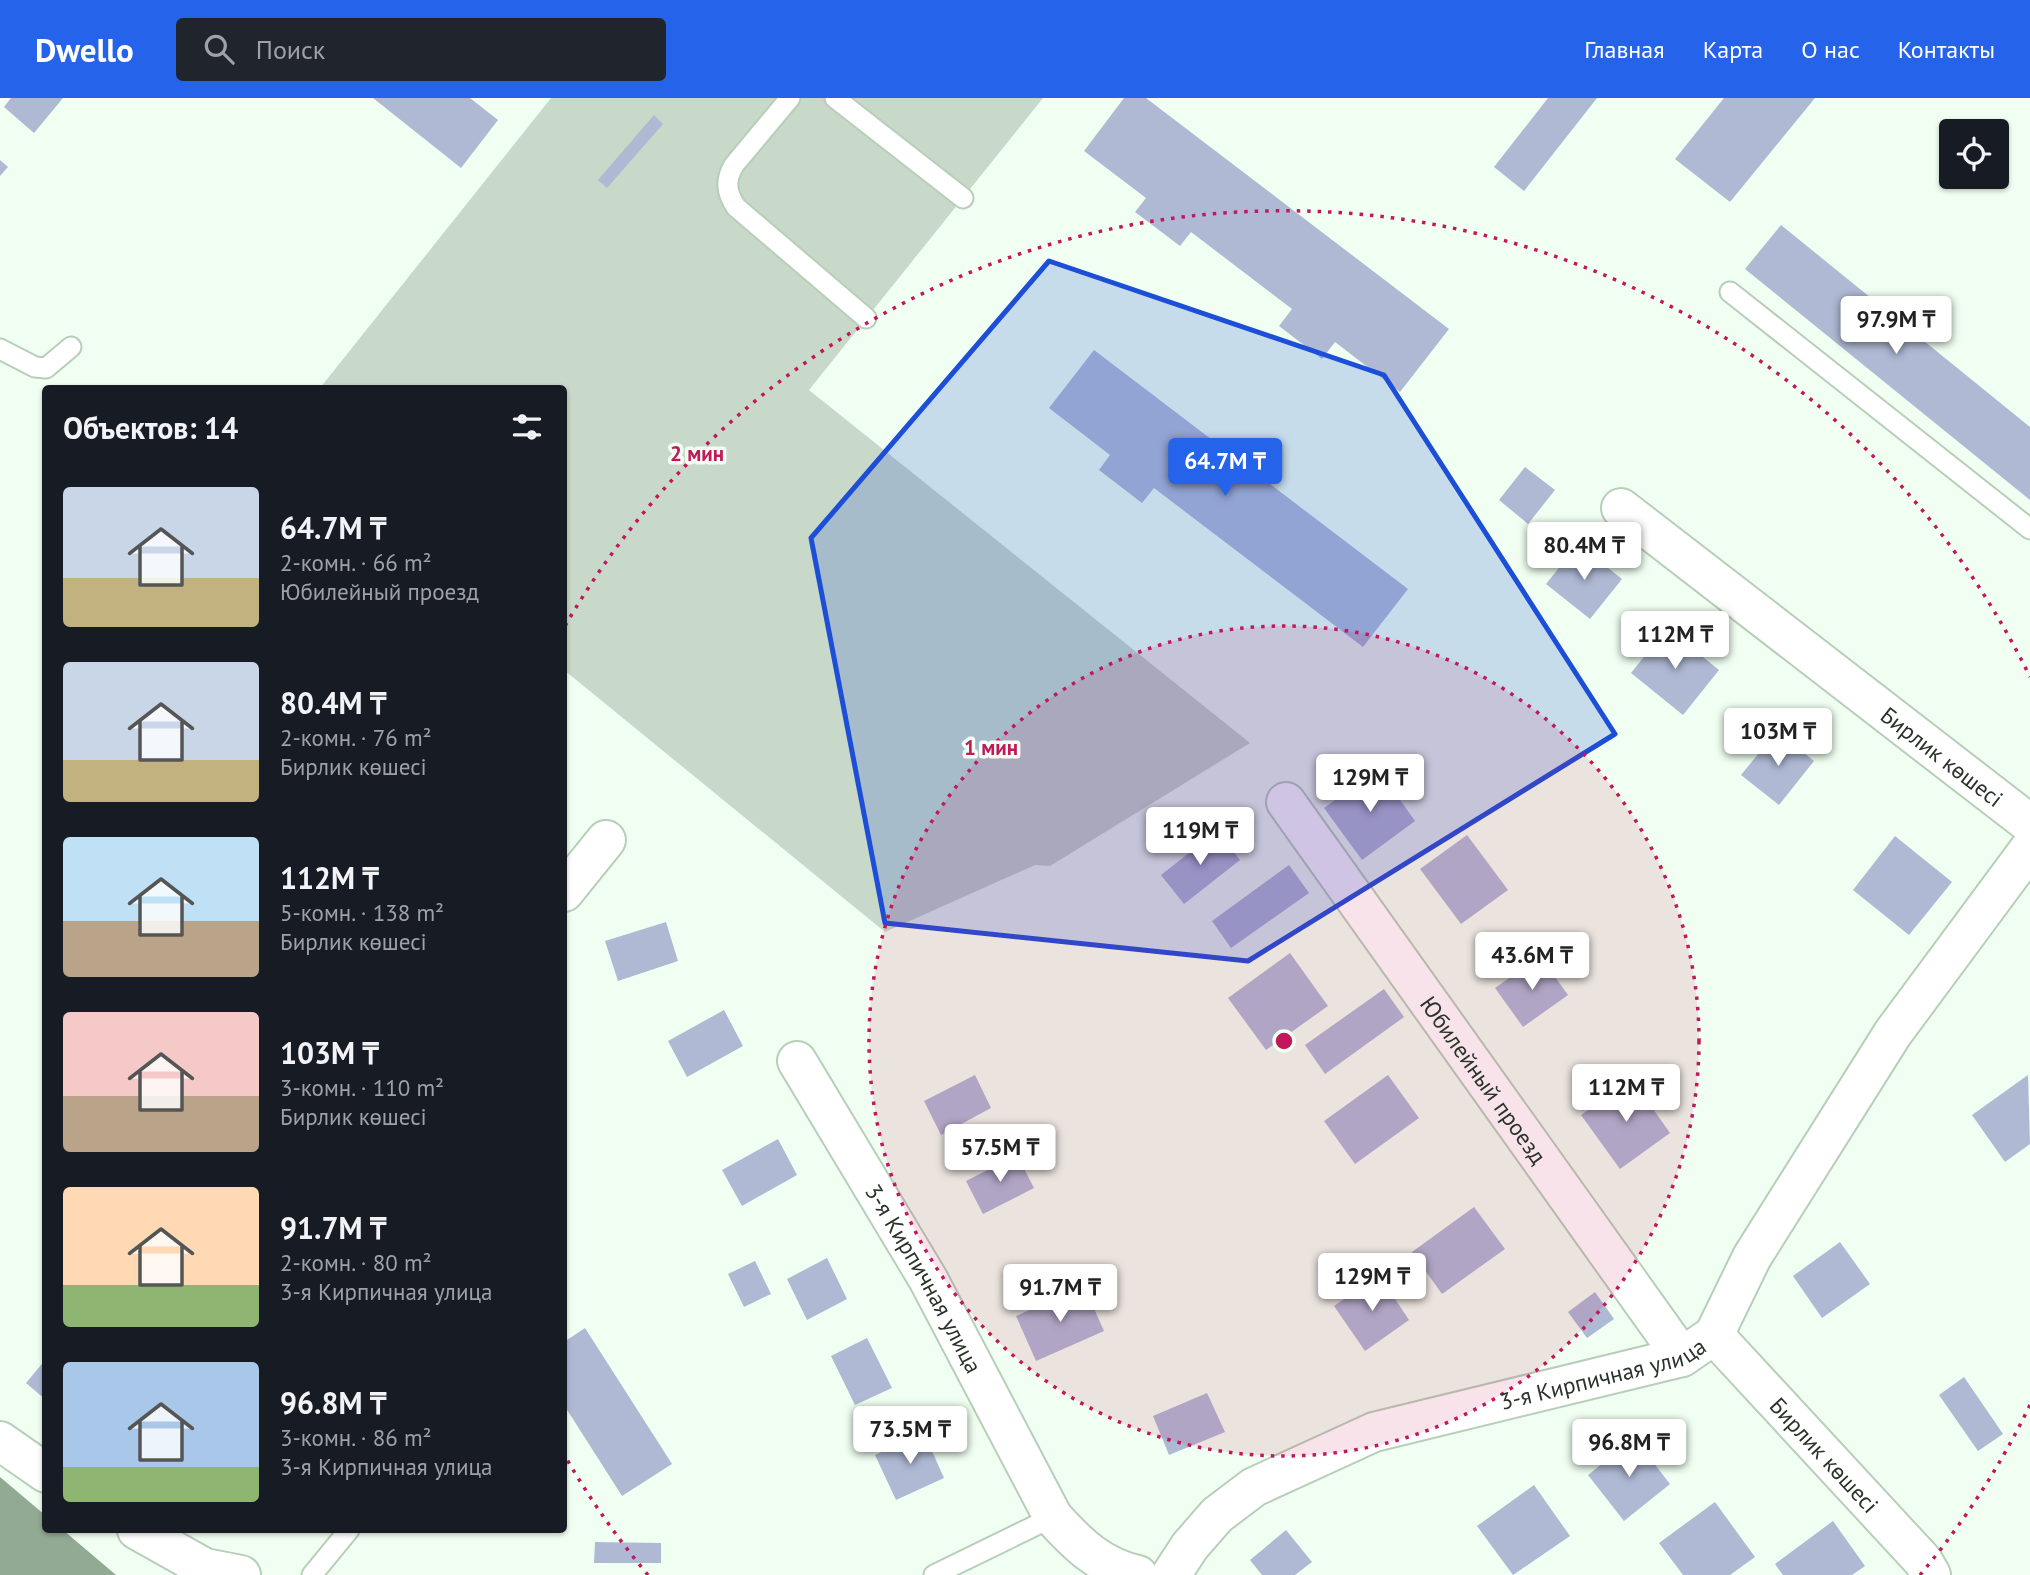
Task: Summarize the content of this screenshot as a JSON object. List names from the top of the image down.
{
  "streets": {
    "street": ["Бирлик көшесі", "Юбилейный проезд", "3-я Кирпичная улица"]
  },
  "crossings": [
    ["Бирлик көшесі", "3-я Кирпичная улица"],
    ["Юбилейный проезд", "3-я Кирпичная улица"]
  ],
  "page": {
    "header": "Dwello",
    "search": "Поиск",
    "nav": [
      "Главная",
      "Карта",
      "О нас",
      "Контакты"
    ],
    "price": [
      "97.9M ₸",
      "64.7M ₸",
      "80.4M ₸",
      "112M ₸",
      "103M ₸",
      "129M ₸",
      "119M ₸",
      "43.6M ₸",
      "112M ₸",
      "57.5M ₸",
      "129M ₸",
      "91.7M ₸",
      "73.5M ₸",
      "96.8M ₸"
    ],
    "heading": "Объектов: 14",
    "list": [
      {
        "name": "64.7M ₸",
        "note": "2-комн. · 66 m² · Юбилейный проезд"
      },
      {
        "name": "80.4M ₸",
        "note": "2-комн. · 76 m² · Бирлик көшесі"
      },
      {
        "name": "112M ₸",
        "note": "5-комн. · 138 m² · Бирлик көшесі"
      },
      {
        "name": "103M ₸",
        "note": "3-комн. · 110 m² · Бирлик көшесі"
      },
      {
        "name": "91.7M ₸",
        "note": "2-комн. · 80 m² · 3-я Кирпичная улица"
      },
      {
        "name": "96.8M ₸",
        "note": "3-комн. · 86 m² · 3-я Кирпичная улица"
      }
    ]
  },
  "rings": ["2 мин", "1 мин"]
}
